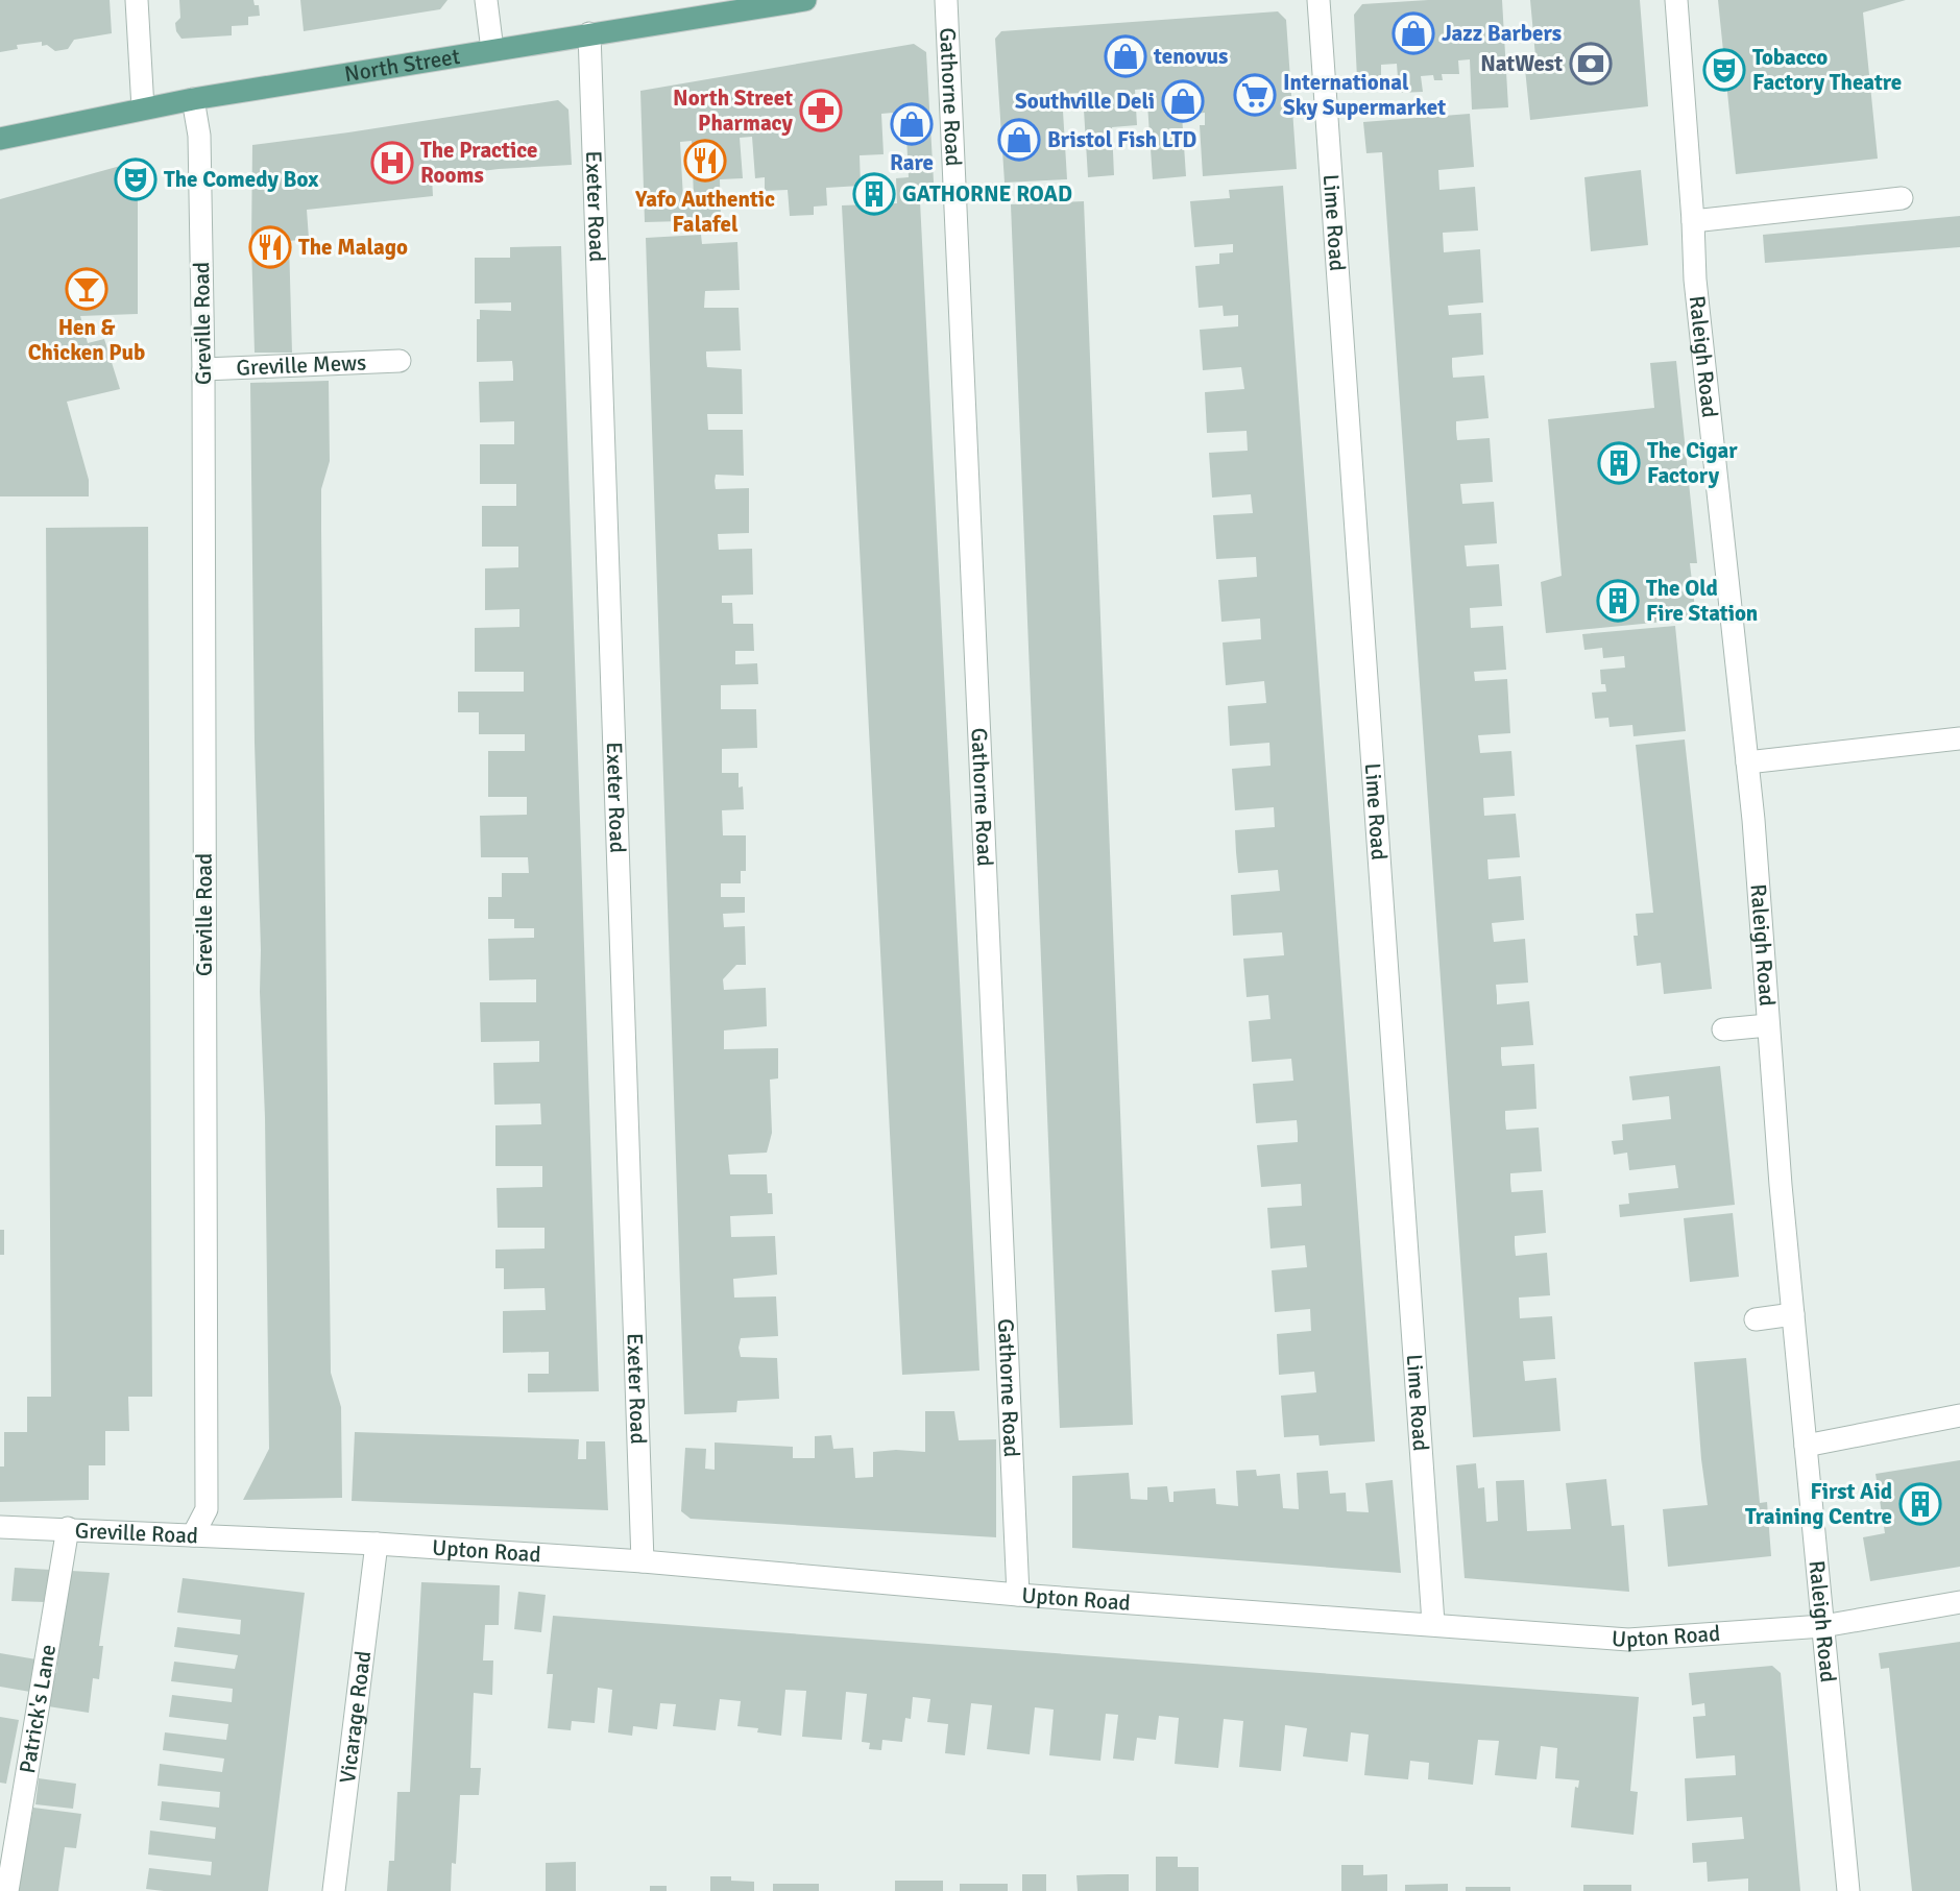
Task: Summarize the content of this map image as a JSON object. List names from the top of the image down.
{
  "streets": {
    "main road": ["North Street"],
    "street": [
      "Gathorne Road",
      "Exeter Road",
      "Lime Road",
      "Greville Road",
      "Raleigh Road",
      "Greville Mews",
      "Upton Road",
      "Patrick's Lane",
      "Vicarage Road"
    ]
  },
  "crossings": [
    ["North Street", "Exeter Road"],
    ["North Street", "Greville Road"],
    ["Gathorne Road", "Upton Road"],
    ["Exeter Road", "Upton Road"],
    ["Lime Road", "Upton Road"],
    ["Greville Road", "Greville Mews"],
    ["Greville Road", "Upton Road"],
    ["Greville Road", "Patrick's Lane"],
    ["Raleigh Road", "Upton Road"],
    ["Upton Road", "Vicarage Road"]
  ],
  "places": {
    "shop": [
      "Jazz Barbers",
      "tenovus",
      "Southville Deli",
      "Rare",
      "Bristol Fish LTD"
    ],
    "bank": ["NatWest"],
    "theatre": ["Tobacco Factory Theatre", "The Comedy Box"],
    "supermarket": ["International Sky Supermarket"],
    "pharmacy": ["North Street Pharmacy"],
    "restaurant": ["Yafo Authentic Falafel", "The Malago"],
    "hospital": ["The Practice Rooms"],
    "building": [
      "GATHORNE ROAD",
      "The Cigar Factory",
      "The Old Fire Station",
      "First Aid Training Centre"
    ],
    "bar": ["Hen & Chicken Pub"]
  }
}
